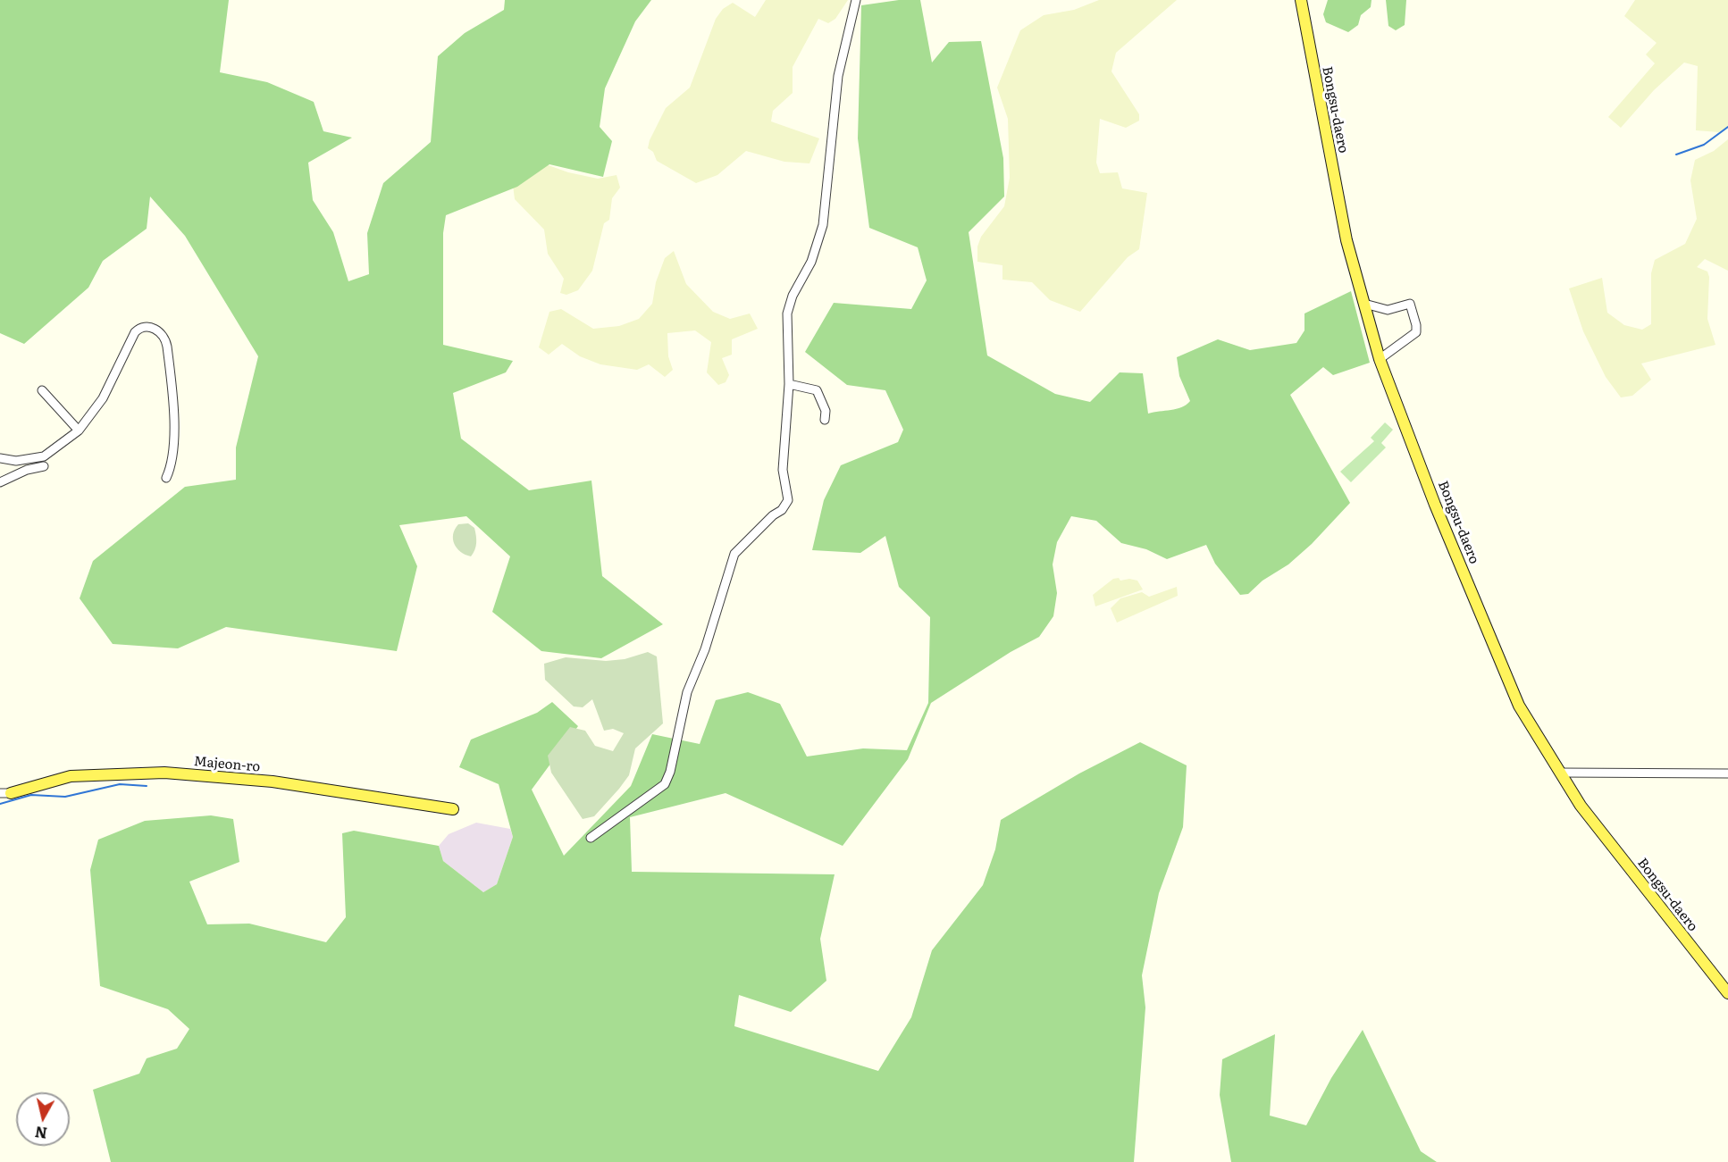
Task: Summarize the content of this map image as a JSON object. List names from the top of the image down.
{
  "streets": {
    "main road": ["Bongsu-daero", "Majeon-ro"]
  },
  "north": "bottom"
}
